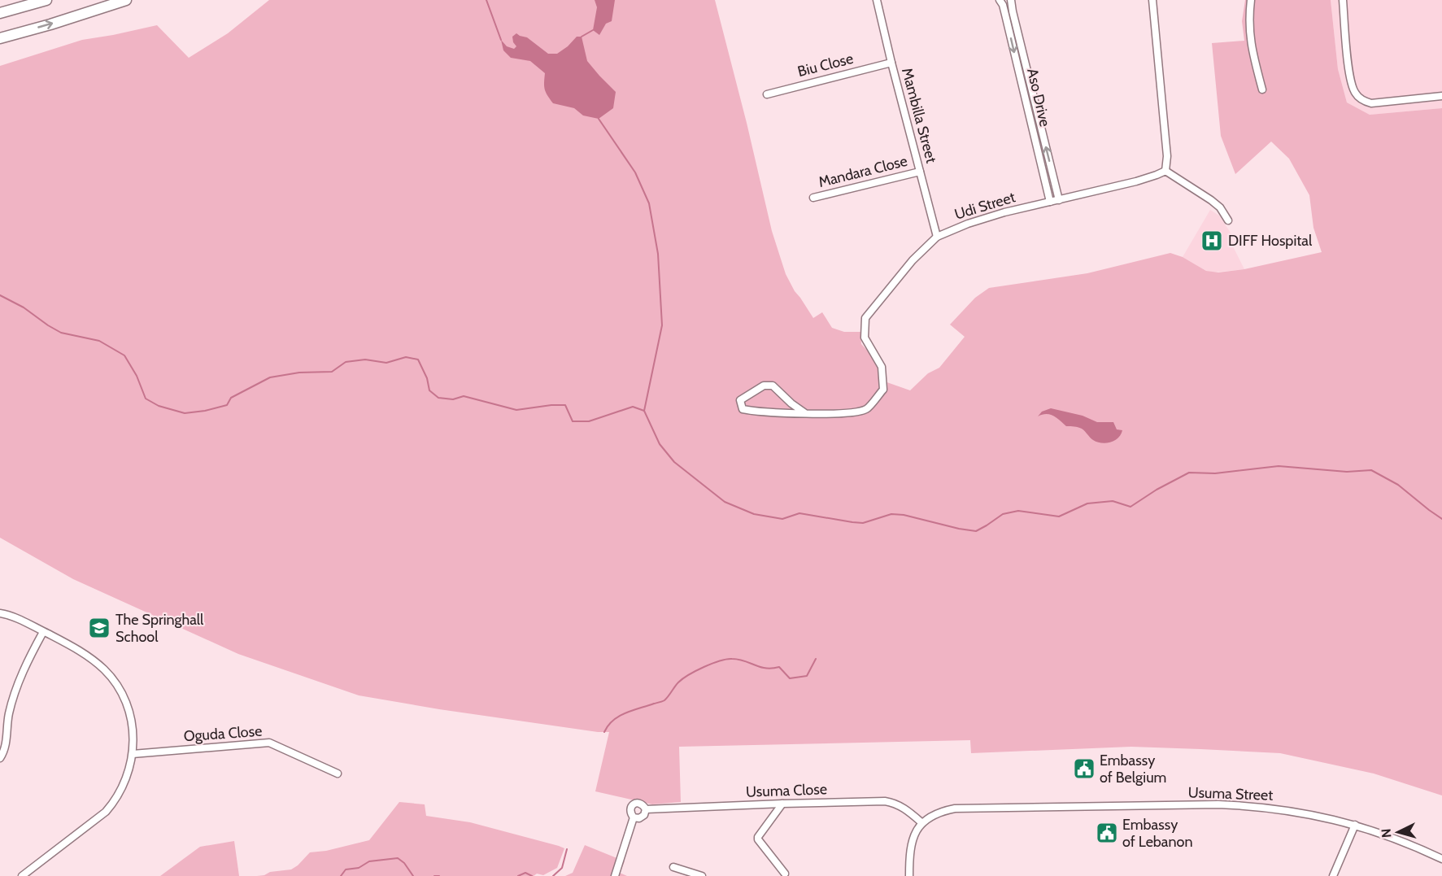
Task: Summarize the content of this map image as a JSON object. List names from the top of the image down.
{
  "streets": {
    "street": [
      "Biu Close",
      "Aso Drive",
      "Mambilla Street",
      "Mandara Close",
      "Udi Street",
      "Oguda Close",
      "Usuma Close",
      "Usuma Street"
    ]
  },
  "crossings": [
    ["Biu Close", "Mambilla Street"],
    ["Aso Drive", "Udi Street"],
    ["Mambilla Street", "Mandara Close"],
    ["Mambilla Street", "Udi Street"],
    ["Usuma Close", "Usuma Street"]
  ],
  "places": {
    "hospital": ["DIFF Hospital"],
    "school or university": ["The Springhall School"],
    "public building": ["Embassy of Belgium", "Embassy of Lebanon"]
  },
  "north": "left"
}
